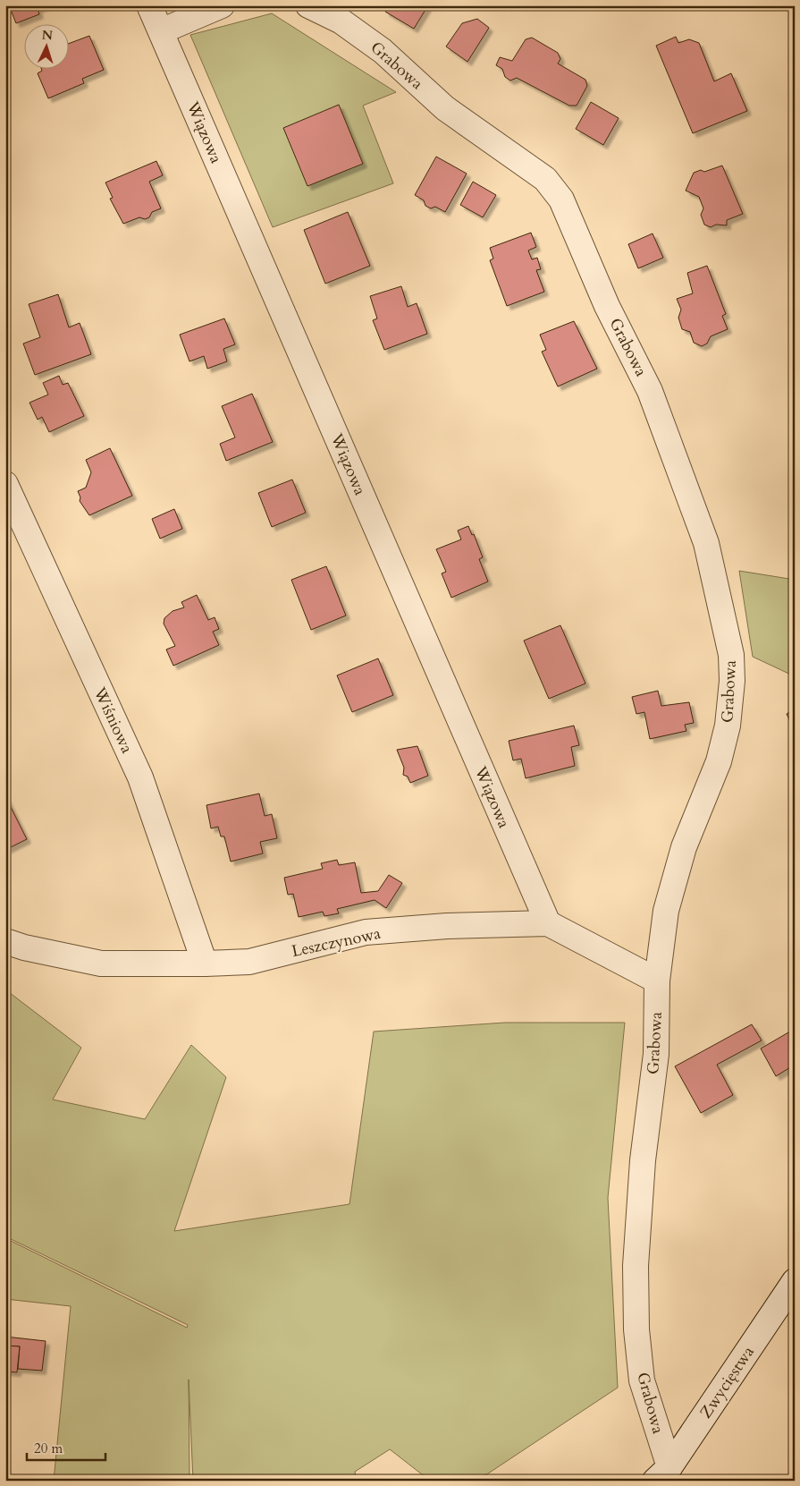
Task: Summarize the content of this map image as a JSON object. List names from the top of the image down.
{
  "streets": {
    "street": [
      "Grabowa",
      "Wiązowa",
      "Wiśniowa",
      "Leszczynowa",
      "Zwycięstwa"
    ]
  },
  "crossings": [
    ["Grabowa", "Leszczynowa"],
    ["Grabowa", "Zwycięstwa"],
    ["Wiązowa", "Leszczynowa"],
    ["Wiśniowa", "Leszczynowa"]
  ],
  "scale_bar": "20 m",
  "north": "top"
}
